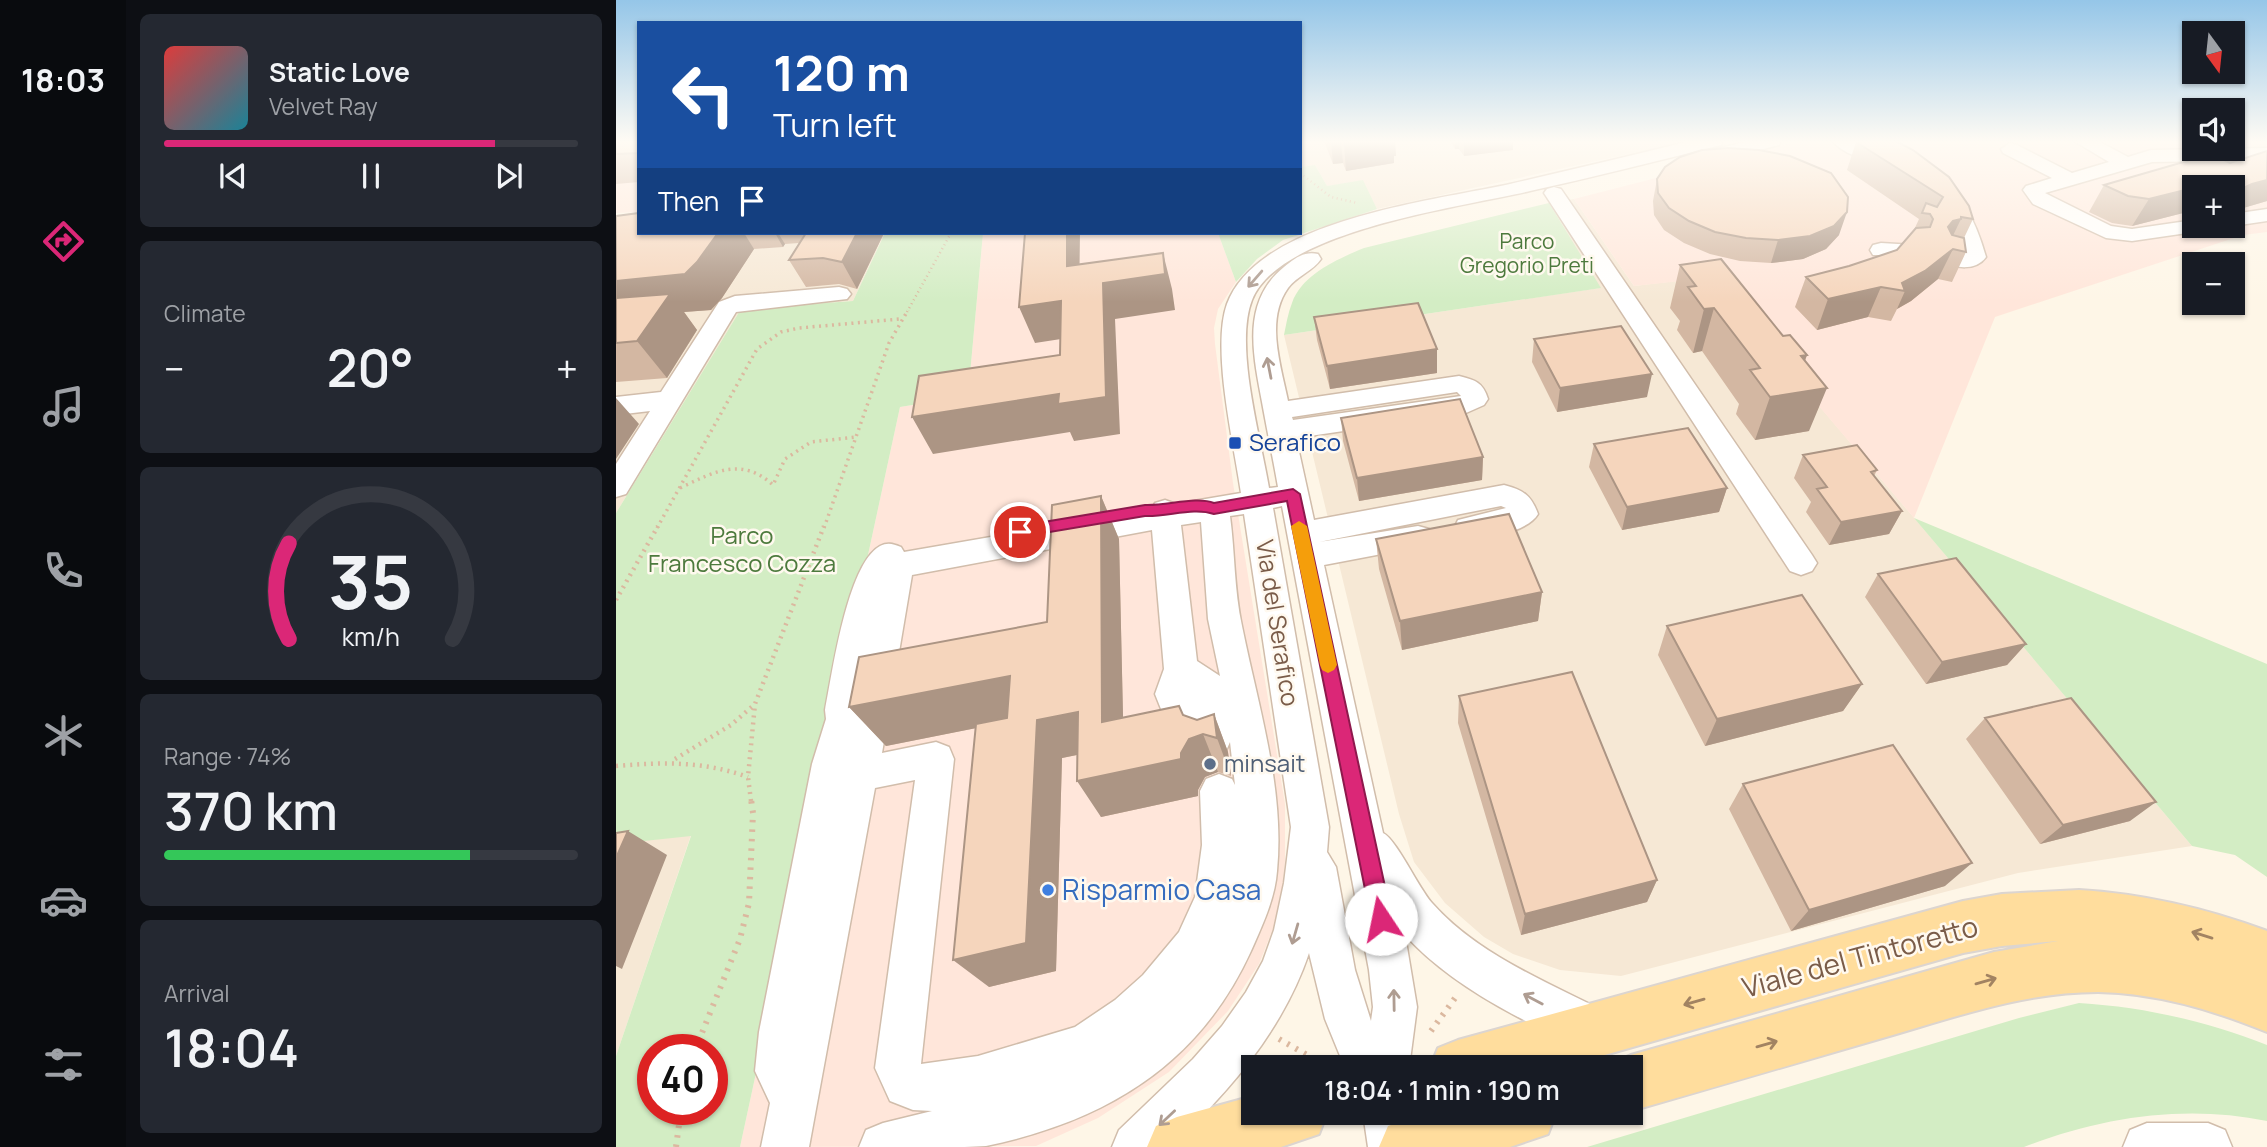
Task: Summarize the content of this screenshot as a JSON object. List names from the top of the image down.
{
  "streets": {
    "main road": ["Viale del Tintoretto"],
    "street": ["Via del Serafico"]
  },
  "crossings": [
    ["Via del Serafico", "Viale del Tintoretto"]
  ],
  "parks": ["Parco Gregorio Preti", "Parco Francesco Cozza"],
  "places": {
    "transit": ["Serafico"],
    "other": ["minsait", "Risparmio Casa"]
  },
  "north": "bottom",
  "page": {
    "tabs": "18:03",
    "map_buttons": ["+", "−"],
    "turn": ["120 m", "Turn left"],
    "song": ["Static Love", "Velvet Ray"],
    "then": "Then",
    "tile": [
      "Climate",
      ["Range · 74%", "370 km"],
      ["Arrival", "18:04"]
    ],
    "heat": ["−", "20°", "+"],
    "limit": "40",
    "trip": "18:04 · 1 min · 190 m",
    "gauge": ["35", "km/h"]
  }
}
